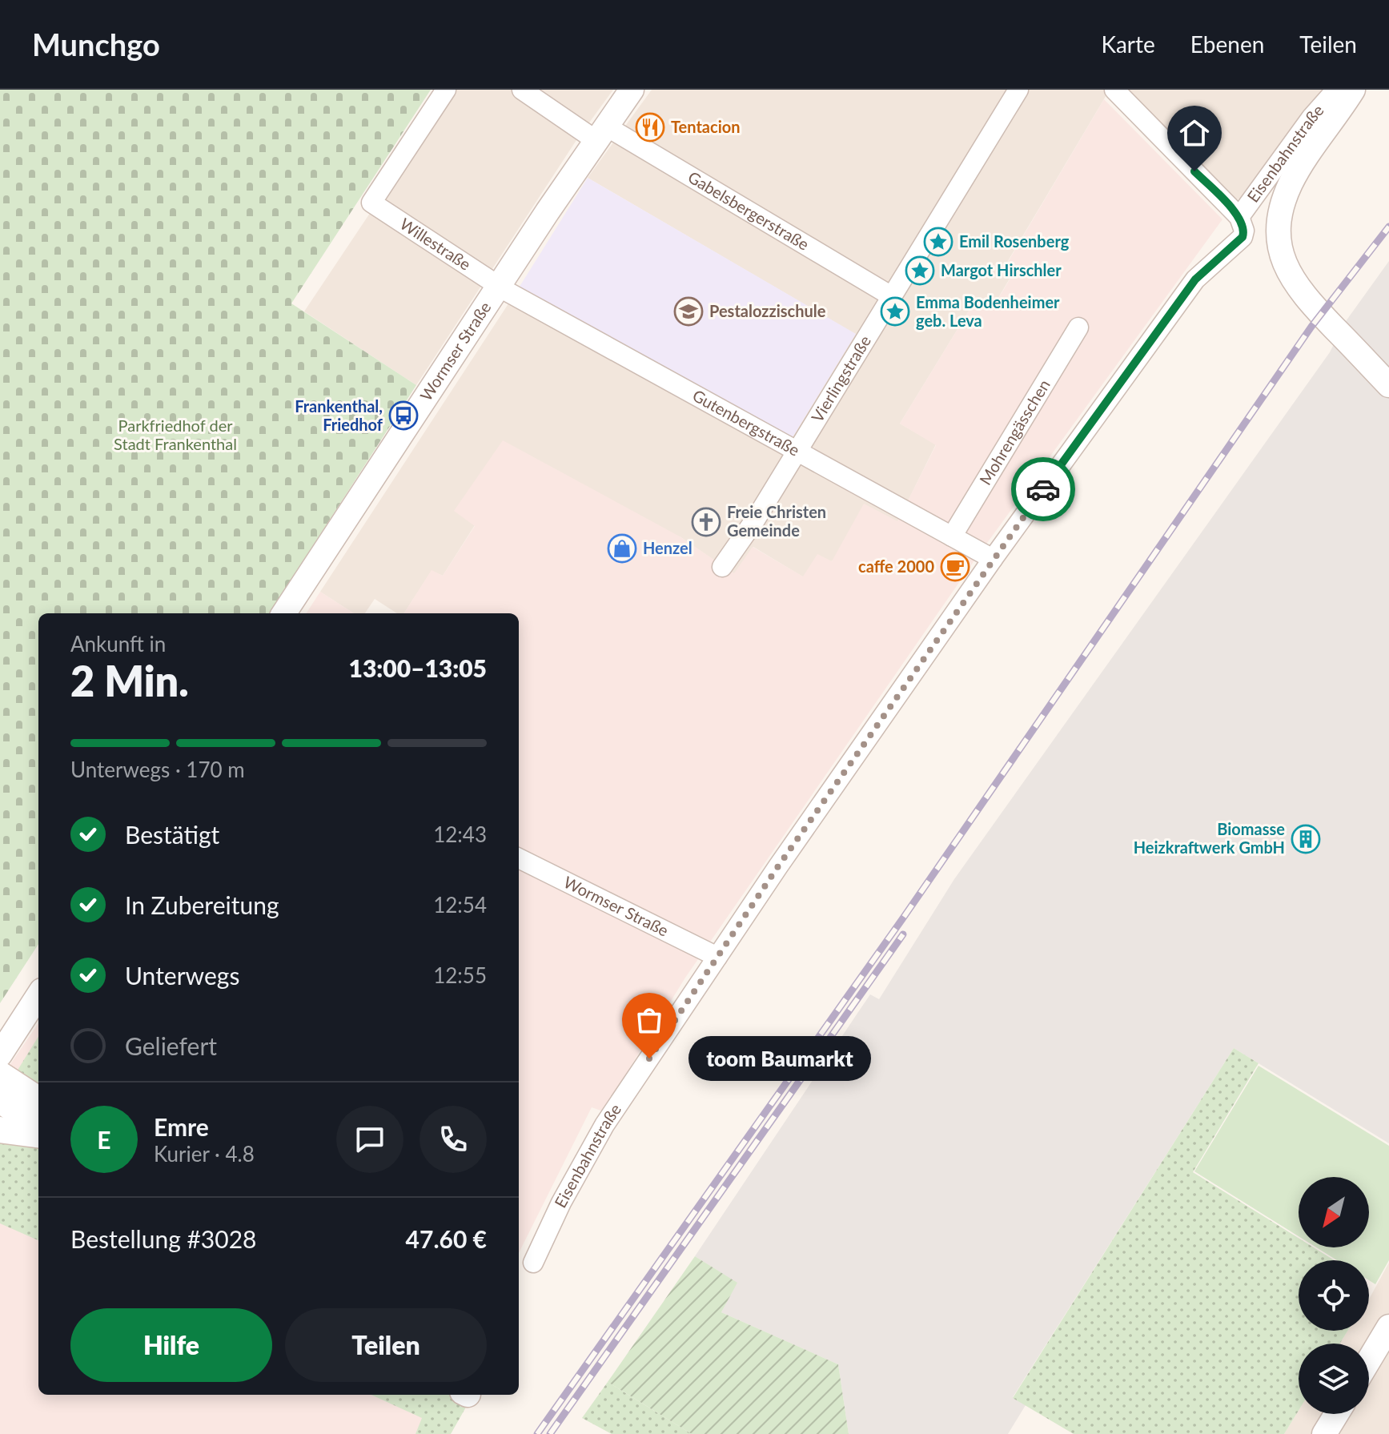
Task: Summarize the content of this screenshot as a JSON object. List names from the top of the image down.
{
  "streets": {
    "street": [
      "Eisenbahnstraße",
      "Gabelsbergerstraße",
      "Willestraße",
      "Wormser Straße",
      "Vierlingstraße",
      "Gutenbergstraße",
      "Mohrengässchen"
    ]
  },
  "crossings": [
    ["Eisenbahnstraße", "Wormser Straße"],
    ["Eisenbahnstraße", "Gutenbergstraße"],
    ["Gabelsbergerstraße", "Wormser Straße"],
    ["Gabelsbergerstraße", "Vierlingstraße"],
    ["Willestraße", "Wormser Straße"],
    ["Willestraße", "Gutenbergstraße"],
    ["Wormser Straße", "Gutenbergstraße"],
    ["Vierlingstraße", "Gutenbergstraße"],
    ["Gutenbergstraße", "Mohrengässchen"]
  ],
  "parks": ["Parkfriedhof der Stadt Frankenthal"],
  "places": {
    "restaurant": ["Tentacion"],
    "place": ["Emil Rosenberg", "Margot Hirschler", "Emma Bodenheimer geb. Leva"],
    "school or university": ["Pestalozzischule"],
    "bus stop": ["Frankenthal, Friedhof"],
    "church": ["Freie Christen Gemeinde"],
    "shop": ["Henzel"],
    "cafe": ["caffe 2000"],
    "building": ["Biomasse Heizkraftwerk GmbH"],
    "other": ["toom Baumarkt"]
  },
  "north": "bottom left",
  "page": {
    "header": "Munchgo",
    "nav": ["Karte", "Ebenen", "Teilen"],
    "heading": ["2 Min.", "Ankunft in", "13:00–13:05"],
    "panel": [
      "Emre",
      "Kurier · 4.8",
      "Bestellung #3028",
      "47.60 €"
    ],
    "bar": "Unterwegs · 170 m",
    "list": [
      ["Bestätigt", "12:43"],
      ["In Zubereitung", "12:54"],
      ["Unterwegs", "12:55"],
      "Geliefert"
    ],
    "bubble": "toom Baumarkt",
    "round": "E",
    "buttons": ["Hilfe", "Teilen"]
  }
}
